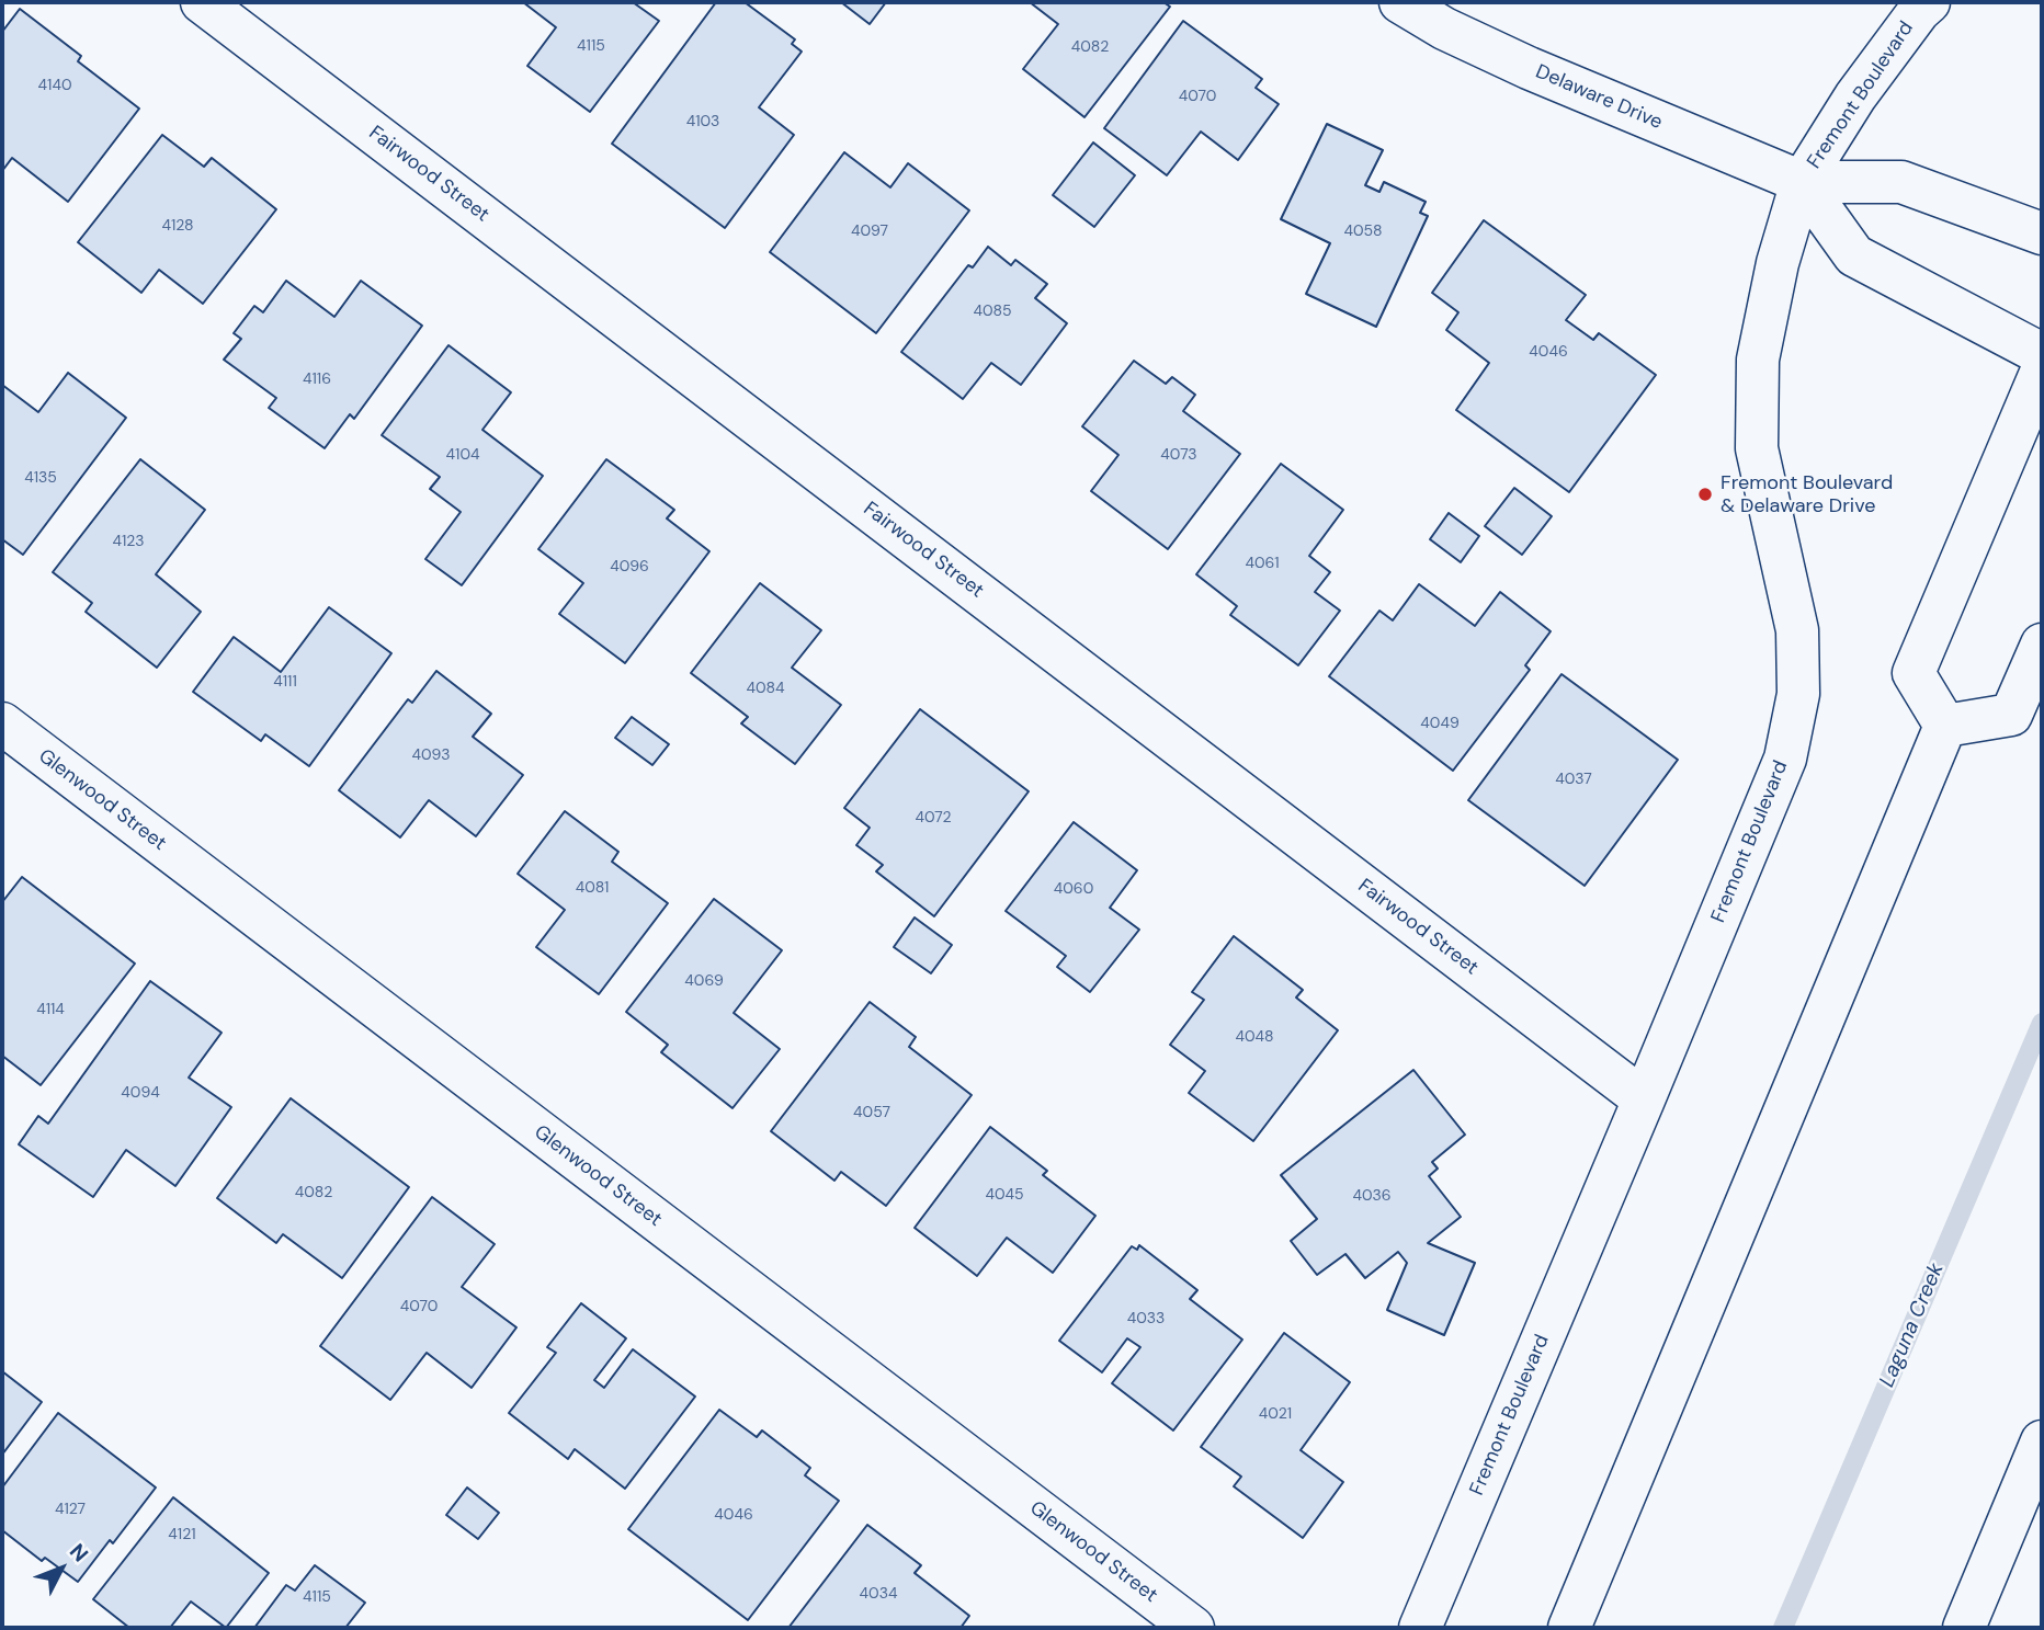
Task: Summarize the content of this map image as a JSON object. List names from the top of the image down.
{
  "streets": {
    "street": [
      "Fremont Boulevard",
      "Delaware Drive",
      "Fairwood Street",
      "Glenwood Street"
    ]
  },
  "crossings": [
    ["Fremont Boulevard", "Delaware Drive"],
    ["Fremont Boulevard", "Fairwood Street"]
  ],
  "water": ["Laguna Creek"],
  "places": ["Fremont Boulevard & Delaware Drive"],
  "house_numbers": [
    "4115",
    "4082",
    "4140",
    "4070",
    "4103",
    "4128",
    "4097",
    "4058",
    "4085",
    "4046",
    "4116",
    "4104",
    "4073",
    "4135",
    "4123",
    "4061",
    "4096",
    "4111",
    "4084",
    "4049",
    "4093",
    "4037",
    "4072",
    "4081",
    "4060",
    "4069",
    "4114",
    "4048",
    "4094",
    "4057",
    "4082",
    "4045",
    "4036",
    "4070",
    "4033",
    "4021",
    "4127",
    "4046",
    "4121",
    "4034",
    "4115"
  ],
  "north": "top right"
}
